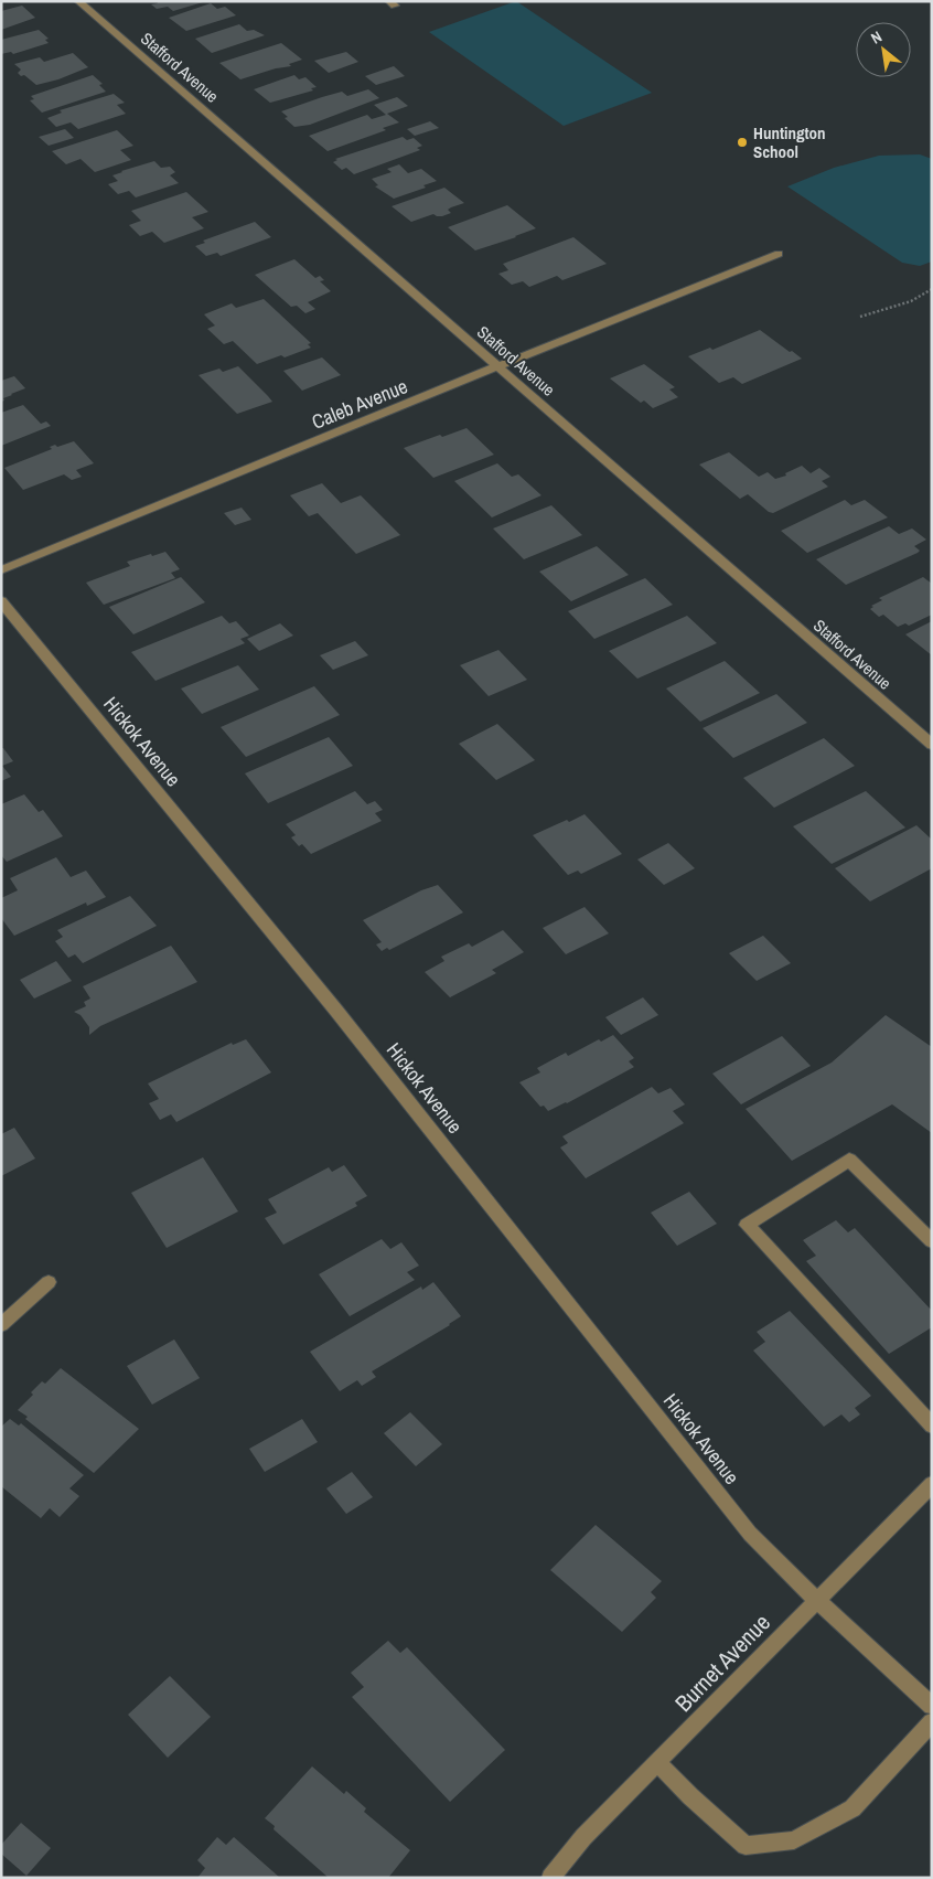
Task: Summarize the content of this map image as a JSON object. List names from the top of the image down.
{
  "streets": {
    "street": [
      "Stafford Avenue",
      "Caleb Avenue",
      "Hickok Avenue",
      "Burnet Avenue"
    ]
  },
  "crossings": [
    ["Stafford Avenue", "Caleb Avenue"],
    ["Hickok Avenue", "Burnet Avenue"]
  ],
  "places": ["Huntington School"],
  "north": "top left"
}
